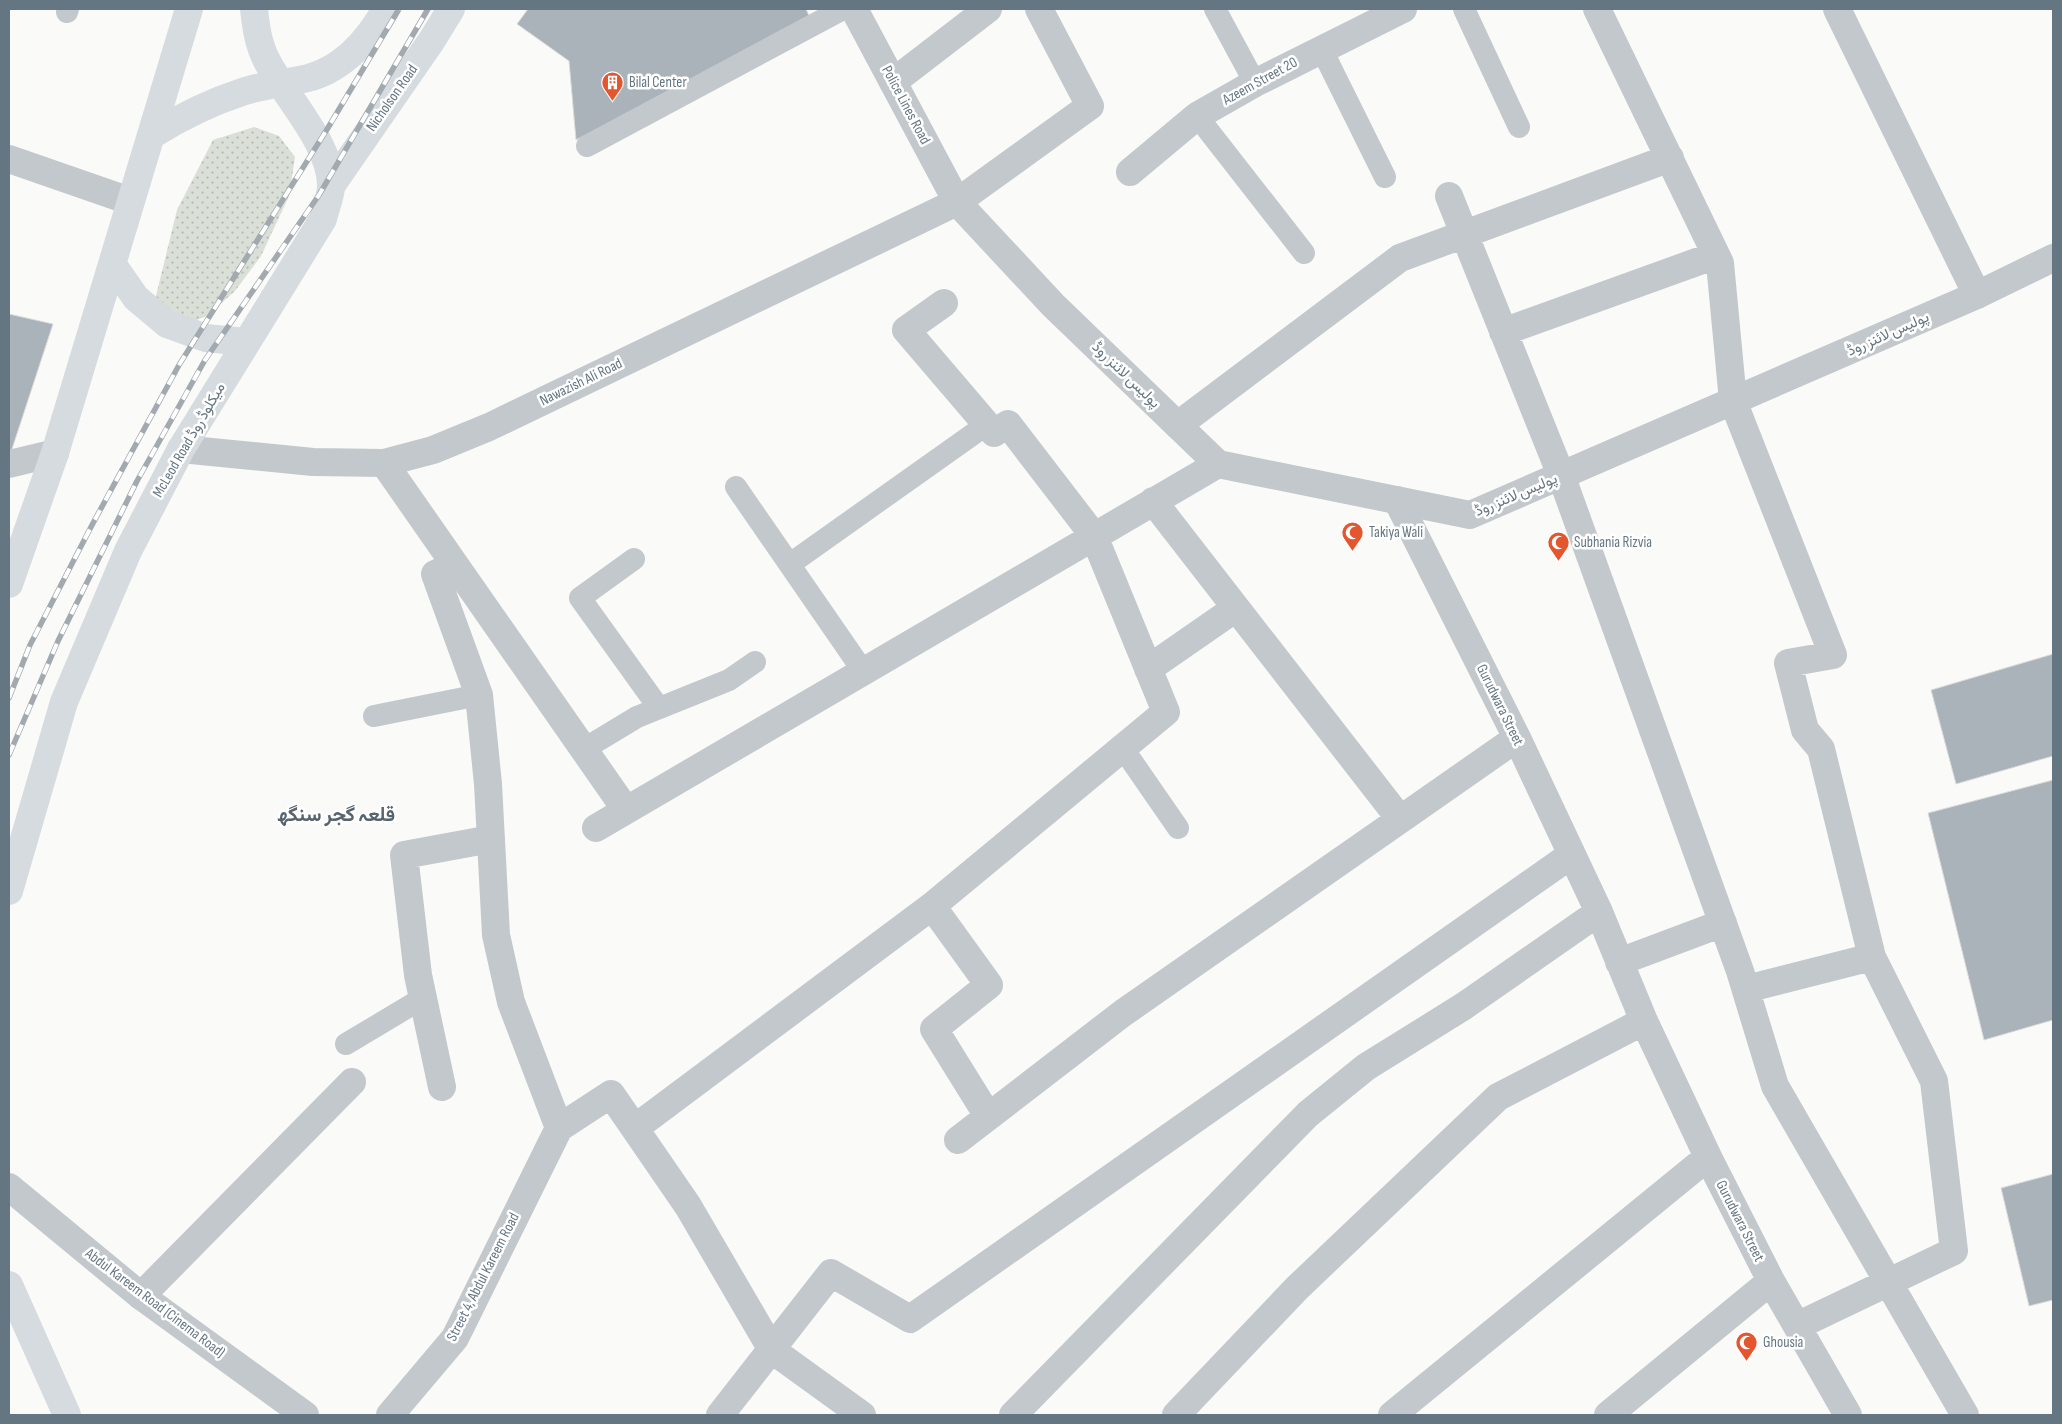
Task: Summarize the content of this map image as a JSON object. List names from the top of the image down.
{
  "streets": {
    "main road": ["Nicholson Road", "McLeod Road میکلوڈ روڈ"],
    "street": [
      "Azeem Street 20",
      "Police Lines Road",
      "پولیس لائنز روڈ",
      "Nawazish Ali Road",
      "Gurudwara Street",
      "Street 4, Abdul Kareem Road",
      "Abdul Kareem Road (Cinema Road)"
    ]
  },
  "crossings": [
    ["Nicholson Road", "McLeod Road میکلوڈ روڈ"],
    ["Police Lines Road", "پولیس لائنز روڈ"],
    ["Police Lines Road", "Nawazish Ali Road"],
    ["پولیس لائنز روڈ", "Nawazish Ali Road"],
    ["پولیس لائنز روڈ", "Gurudwara Street"],
    ["Nawazish Ali Road", "McLeod Road میکلوڈ روڈ"]
  ],
  "districts": ["قلعہ گجر سنگھ"],
  "places": {
    "building": ["Bilal Center"],
    "mosque": ["Takiya Wali", "Subhania Rizvia", "Ghousia"]
  }
}
